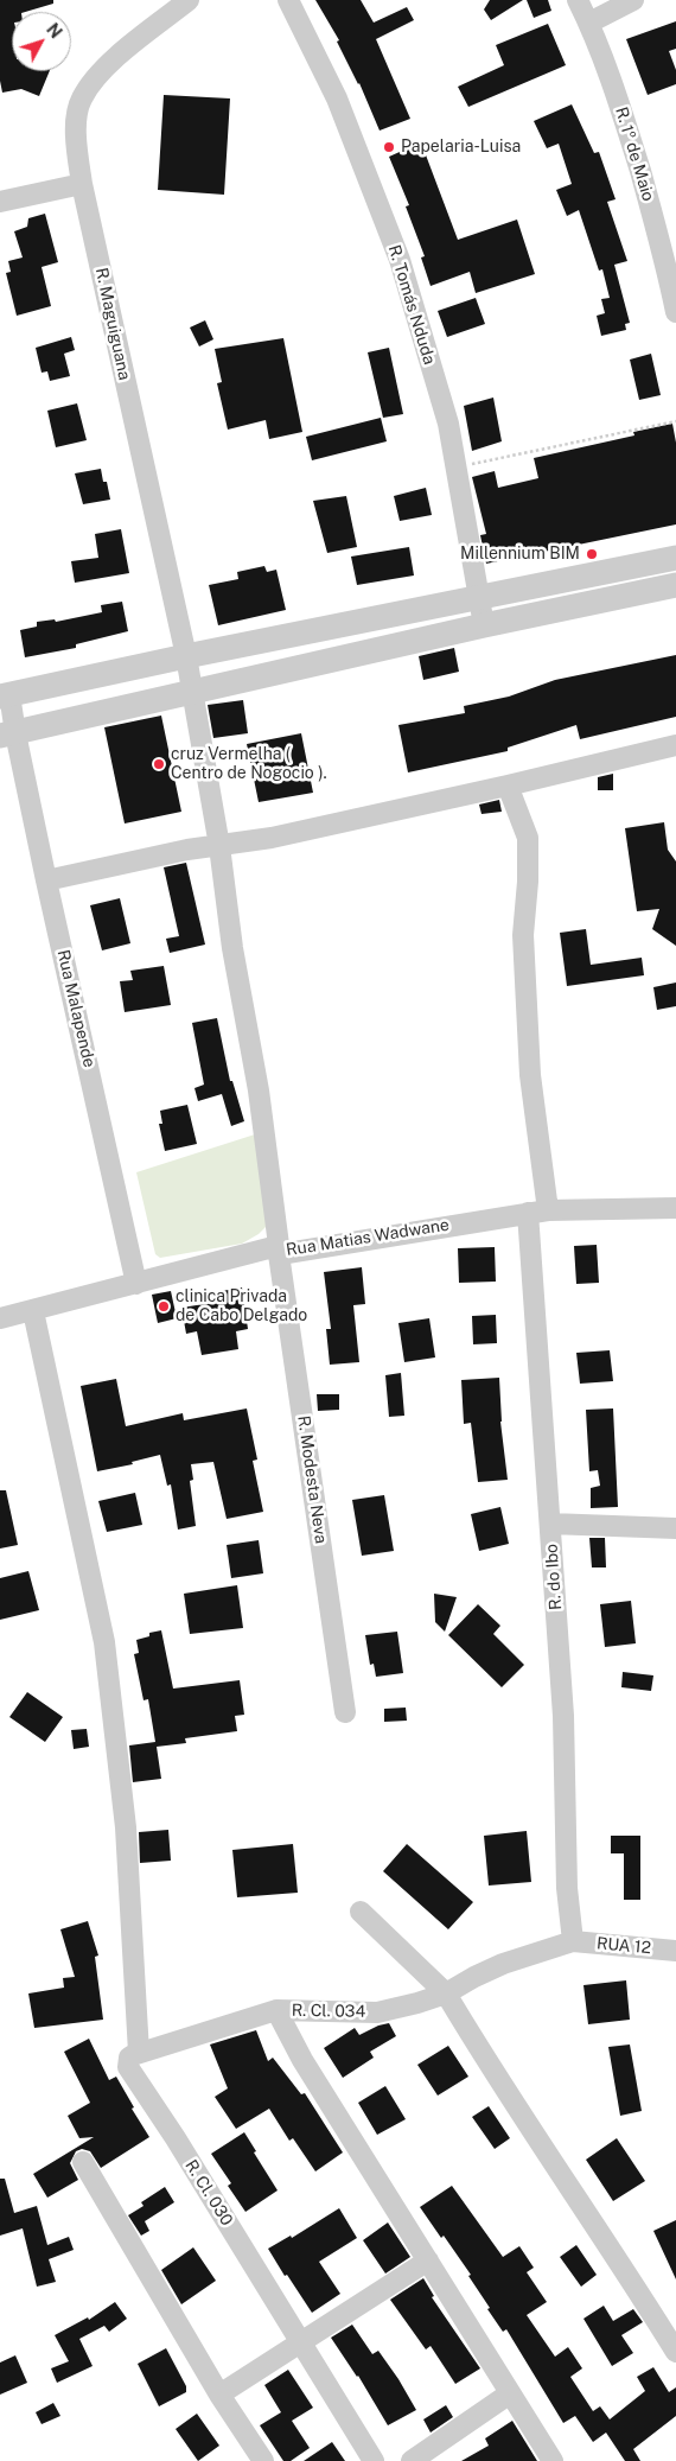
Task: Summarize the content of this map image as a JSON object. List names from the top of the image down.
{
  "streets": {
    "street": [
      "R. 1º de Maio",
      "R. Tomás Nduda",
      "R. Maguiguana",
      "Rua Malapende",
      "Rua Matias Wadwane",
      "R. Modesta Neva",
      "R. do Ibo",
      "RUA 12",
      "R. Cl. 034",
      "R. Cl. 030"
    ]
  },
  "crossings": [
    ["R. Maguiguana", "R. Modesta Neva"],
    ["Rua Malapende", "Rua Matias Wadwane"],
    ["Rua Matias Wadwane", "R. Modesta Neva"],
    ["Rua Matias Wadwane", "R. do Ibo"],
    ["R. do Ibo", "RUA 12"],
    ["R. do Ibo", "R. Cl. 034"],
    ["RUA 12", "R. Cl. 034"]
  ],
  "places": [
    "Papelaria-Luisa",
    "Millennium BIM",
    "cruz Vermelha ( Centro de Nogocio ).",
    "clinica Privada de Cabo Delgado"
  ],
  "north": "top right"
}
